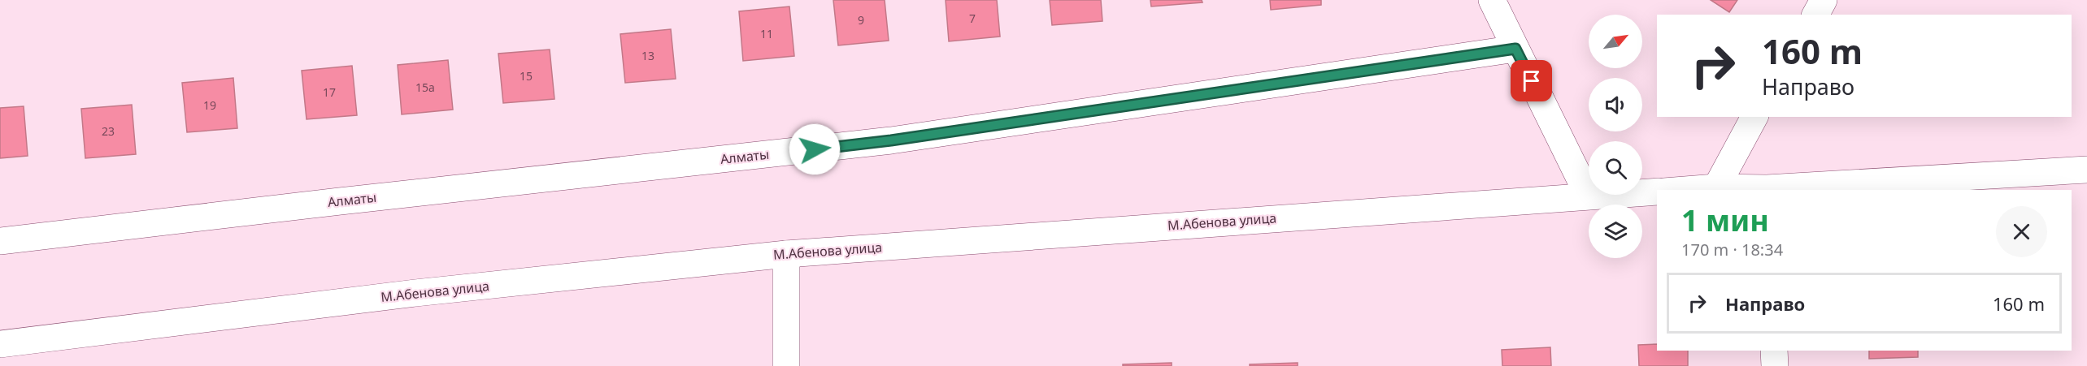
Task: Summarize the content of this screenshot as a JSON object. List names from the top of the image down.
{
  "streets": {
    "main road": ["Алматы", "М.Абенова улица"]
  },
  "house_numbers": [
    "7",
    "9",
    "11",
    "13",
    "15",
    "15а",
    "17",
    "19",
    "23"
  ],
  "north": "top right",
  "page": {
    "turn": ["160 m", "Направо"],
    "heading": ["1 мин", "170 m · 18:34"],
    "list": [
      {
        "name": "Направо",
        "value": "160 m"
      }
    ]
  }
}
